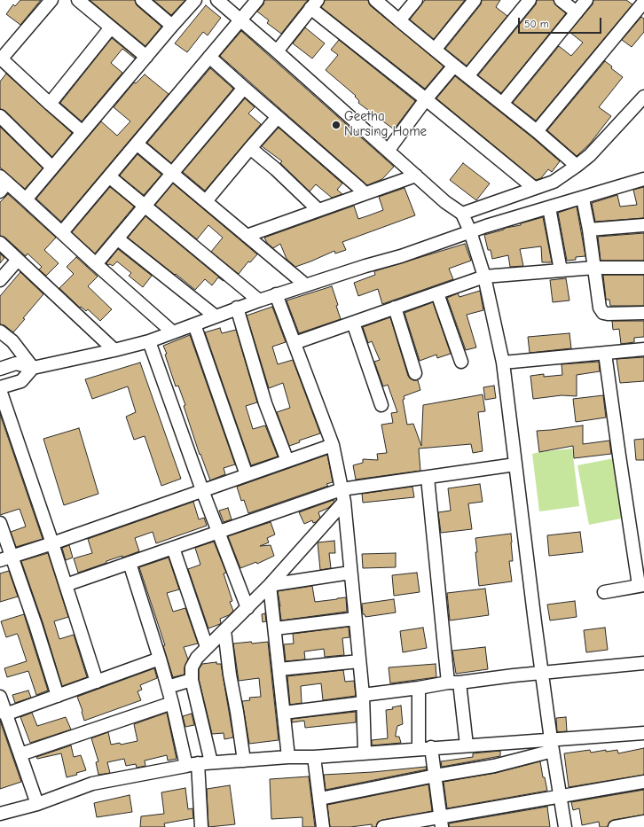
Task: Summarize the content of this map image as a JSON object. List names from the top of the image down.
{
  "places": ["Geetha Nursing Home"],
  "scale_bar": "50 m"
}
